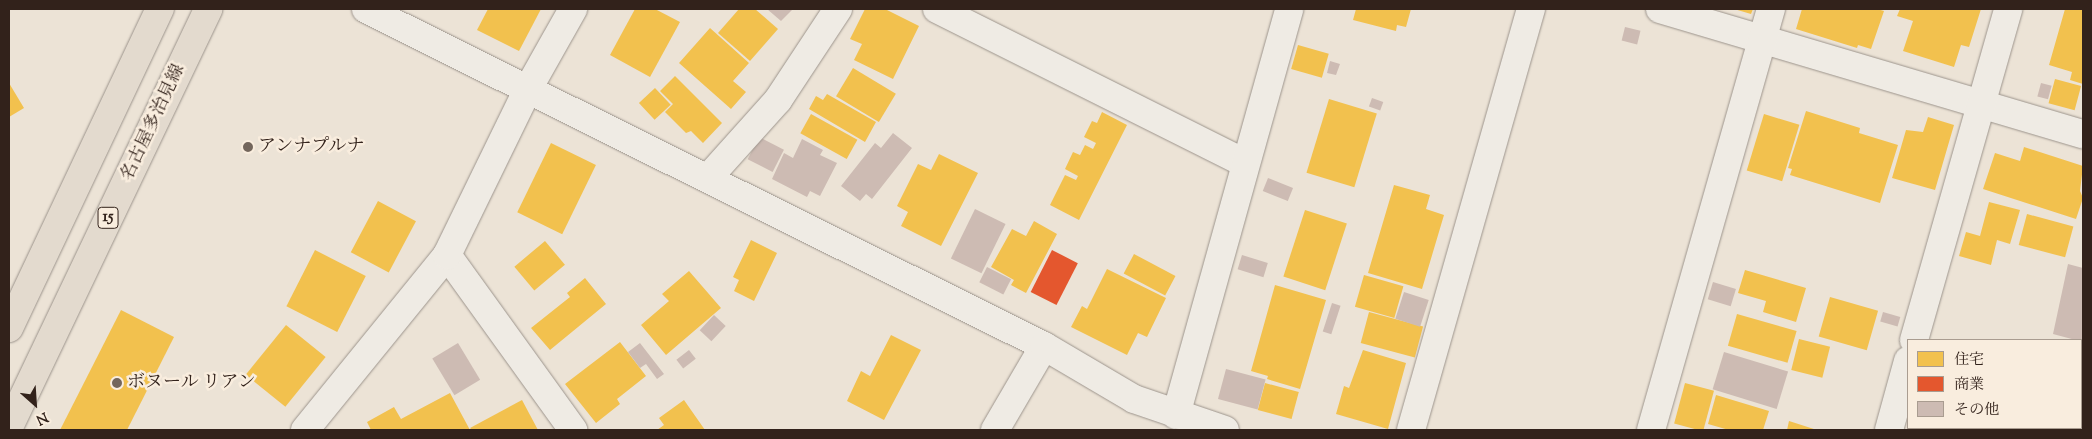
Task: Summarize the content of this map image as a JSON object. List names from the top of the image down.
{
  "streets": {
    "main road": ["名古屋多治見線", "15"]
  },
  "places": ["アンナプルナ", "ボヌール リアン"],
  "legend": ["住宅", "商業", "その他"],
  "north": "bottom right"
}
